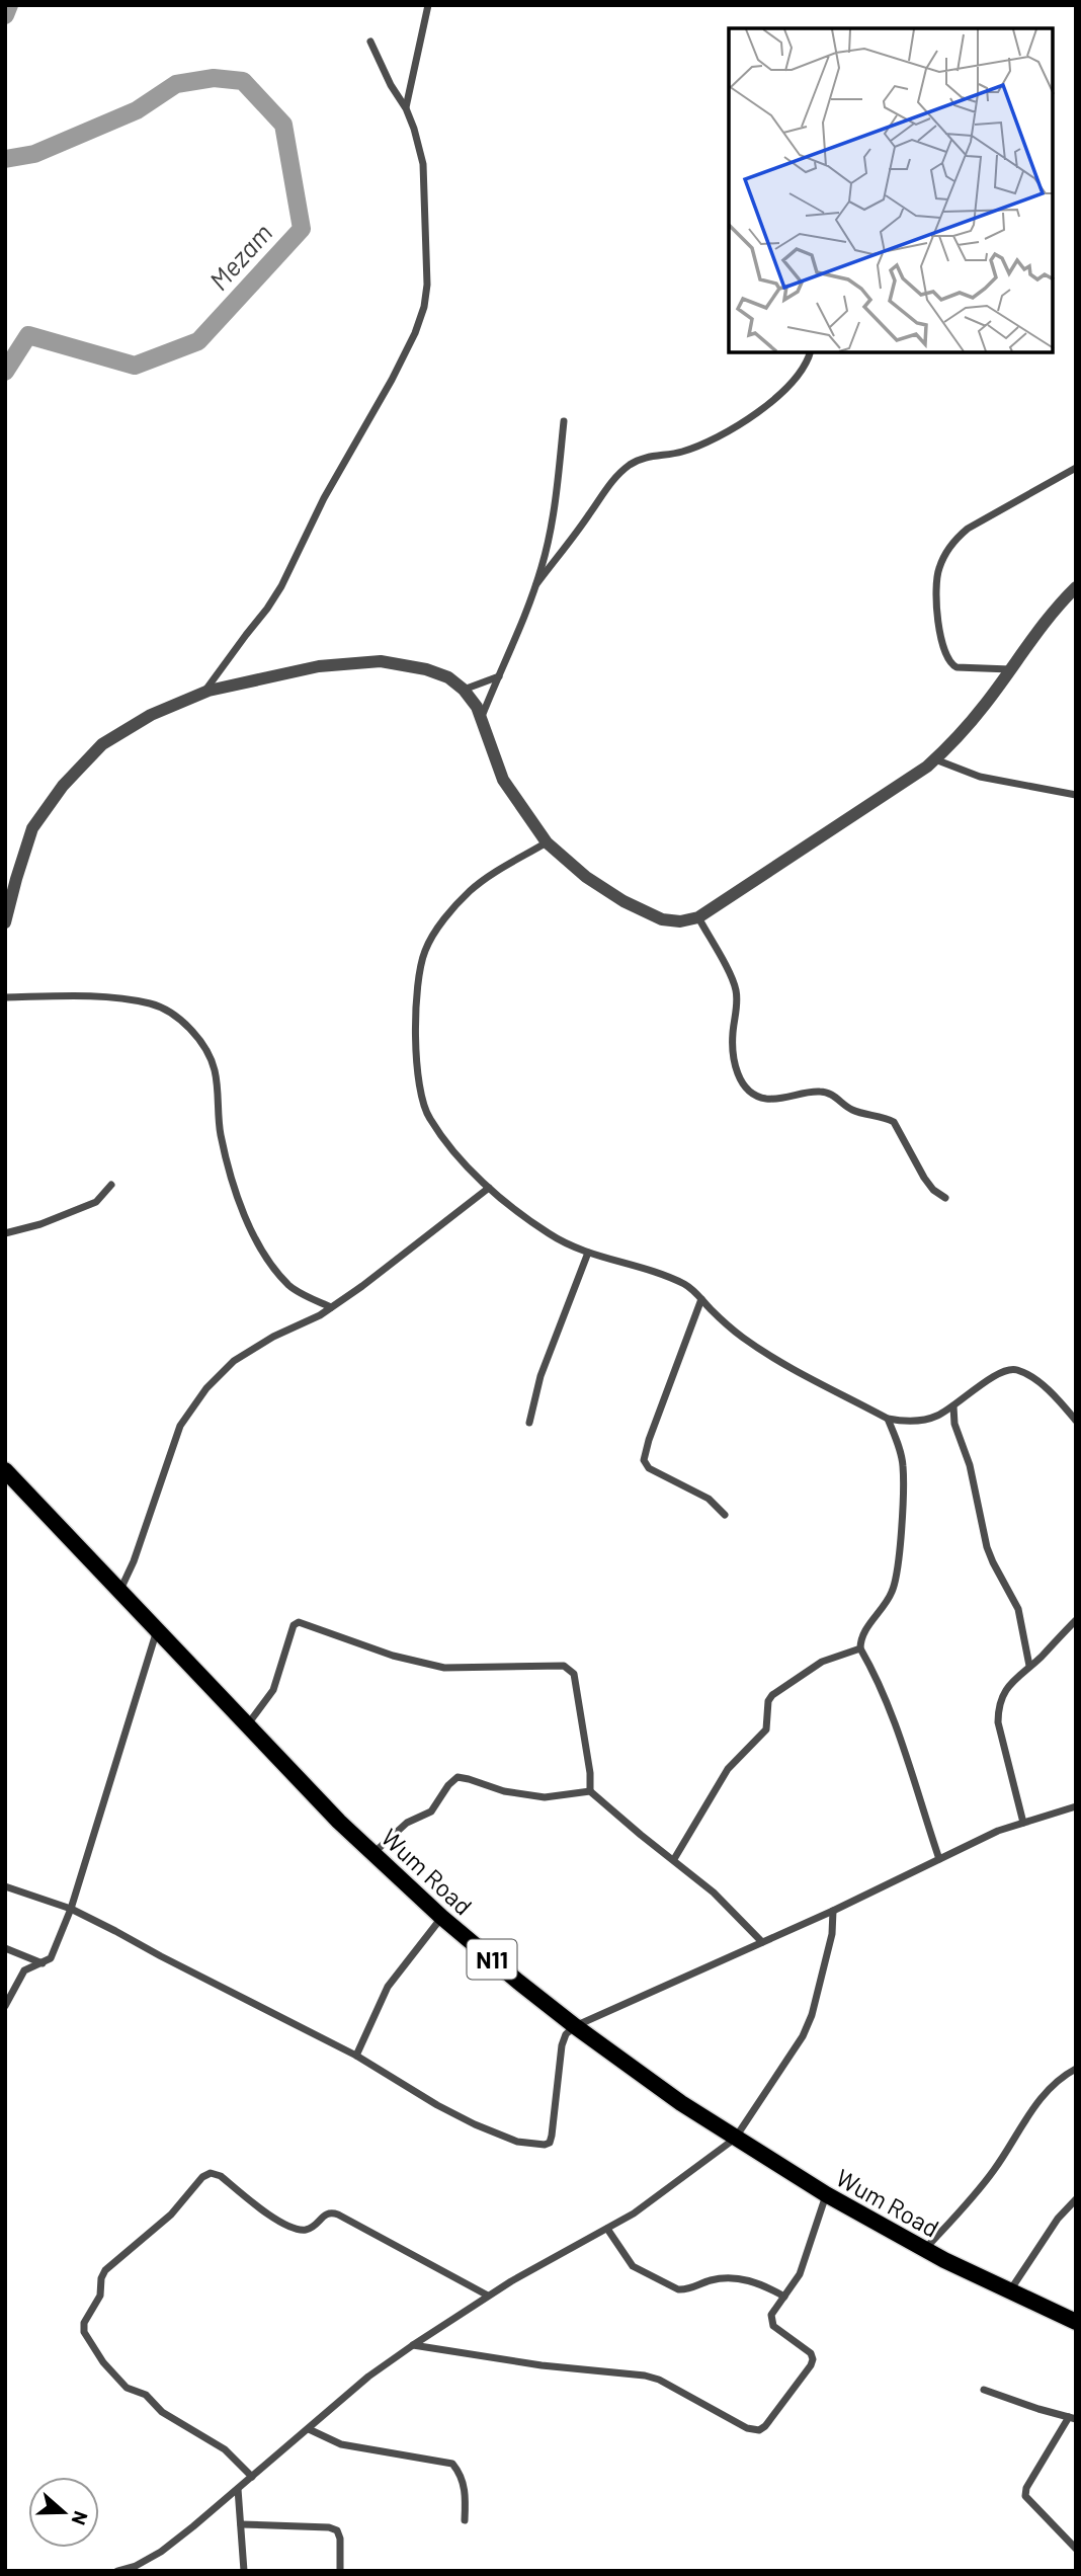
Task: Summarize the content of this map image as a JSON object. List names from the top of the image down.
{
  "streets": {
    "highway": ["Wum Road", "N11"]
  },
  "water": ["Mezam"],
  "north": "right"
}
